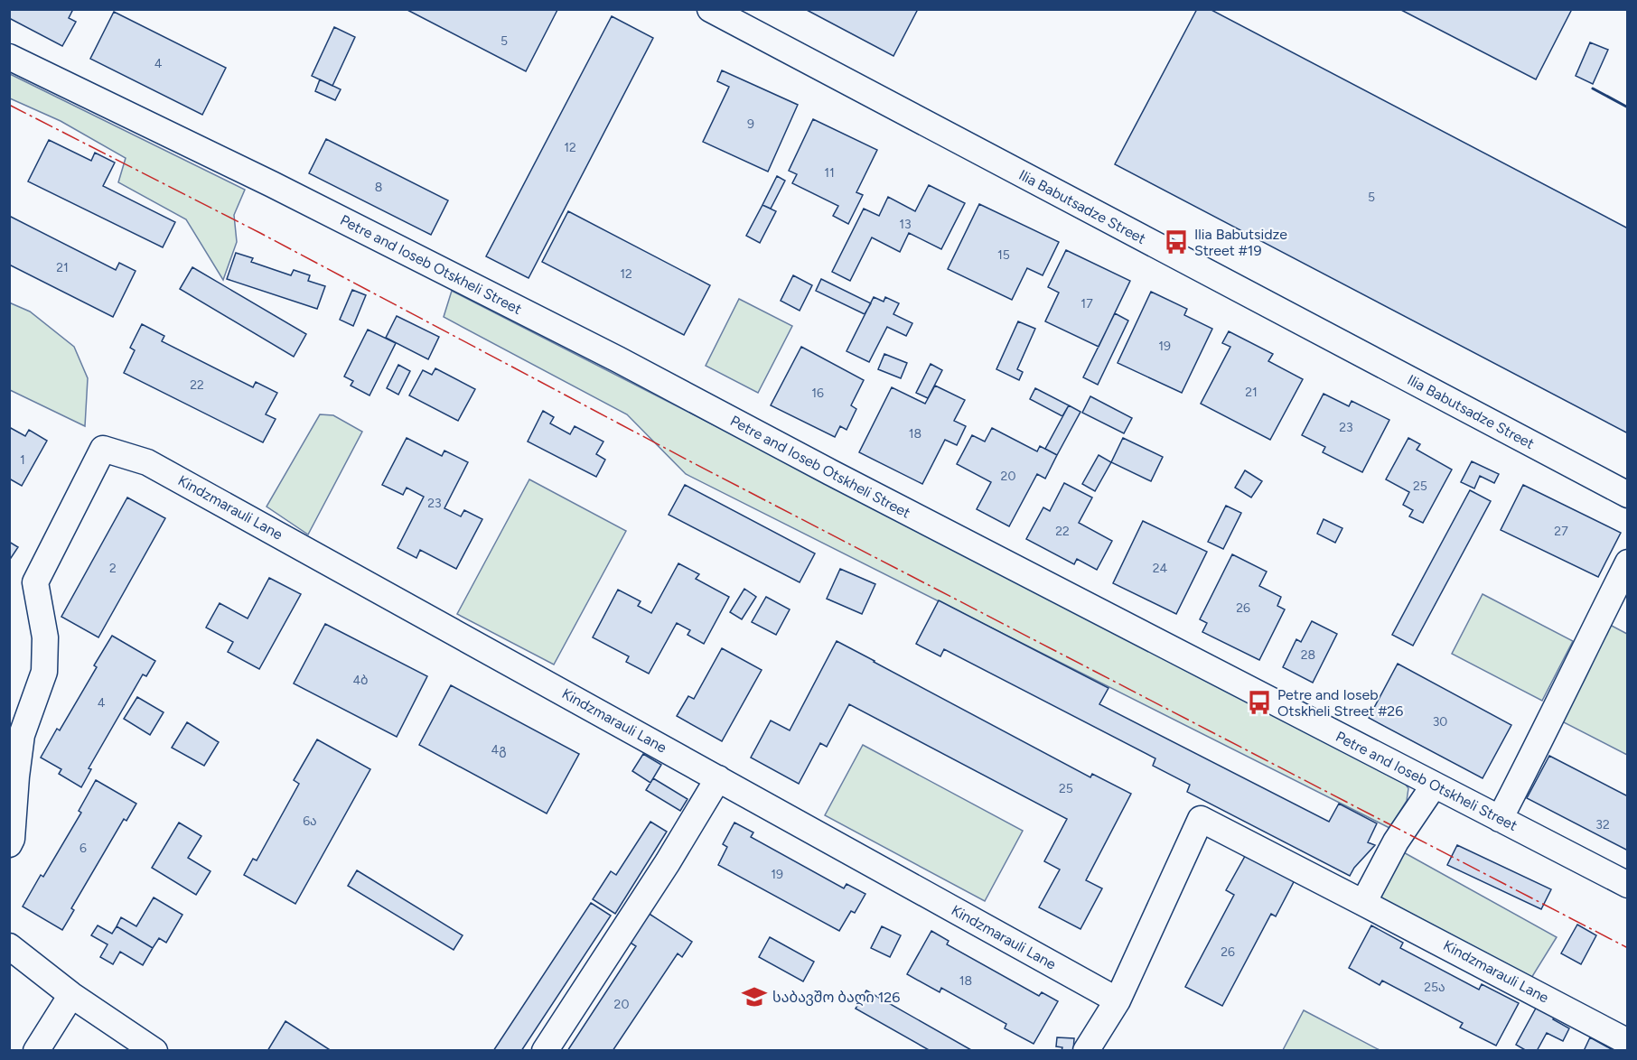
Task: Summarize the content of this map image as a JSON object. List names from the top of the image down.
{
  "streets": {
    "street": ["Ilia Babutsadze Street", "Petre and Ioseb Otskheli Street", "Kindzmarauli Lane"]
  },
  "places": {
    "bus stop": ["Ilia Babutsidze Street #19", "Petre and Ioseb Otskheli Street #26"],
    "school or university": ["საბავშო ბაღი 126"]
  },
  "house_numbers": [
    "5",
    "4",
    "9",
    "12",
    "11",
    "8",
    "5",
    "13",
    "15",
    "21",
    "12",
    "17",
    "19",
    "22",
    "21",
    "16",
    "23",
    "18",
    "1",
    "20",
    "25",
    "23",
    "22",
    "27",
    "2",
    "24",
    "26",
    "28",
    "4ბ",
    "4",
    "30",
    "4გ",
    "25",
    "6ა",
    "32",
    "6",
    "19",
    "26",
    "18",
    "25ა",
    "20"
  ]
}
